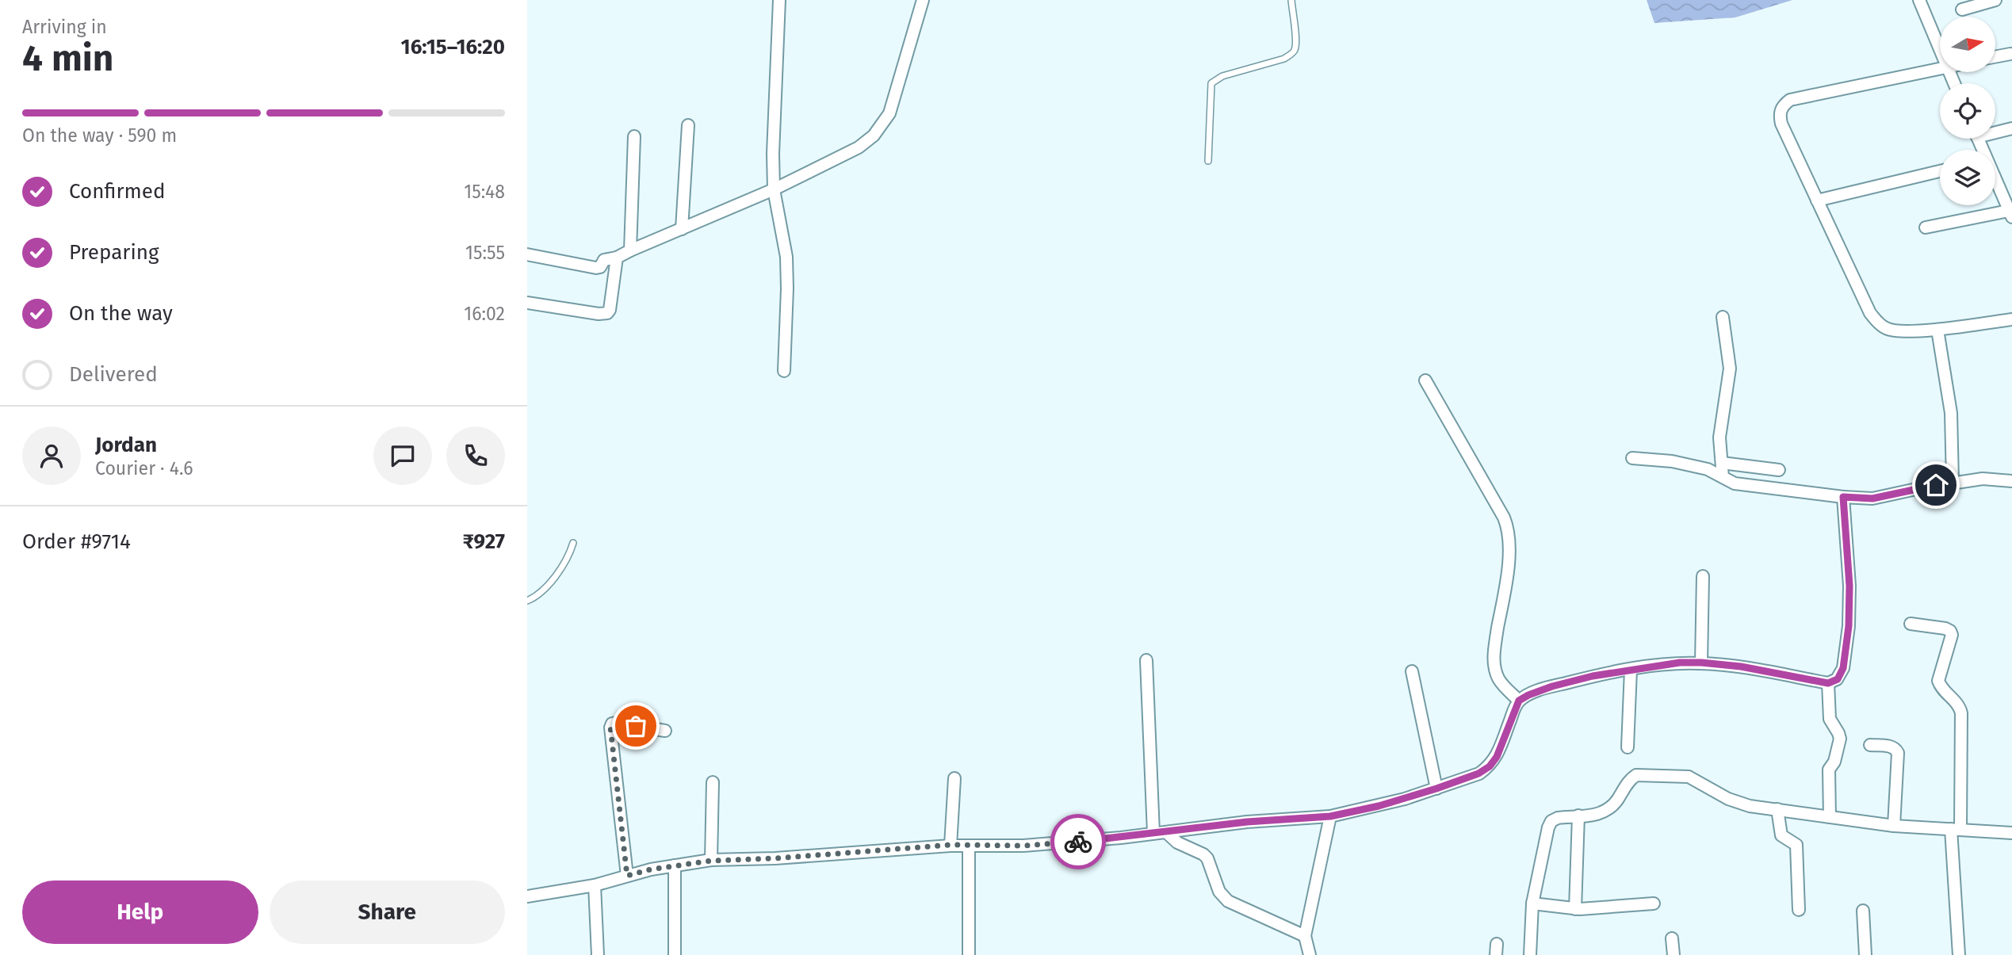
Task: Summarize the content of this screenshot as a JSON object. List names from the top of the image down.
{
  "north": "right",
  "page": {
    "heading": ["4 min", "Arriving in", "16:15–16:20"],
    "panel": [
      "Jordan",
      "Courier · 4.6",
      "Order #9714",
      "₹927"
    ],
    "bar": "On the way · 590 m",
    "list": [
      ["Confirmed", "15:48"],
      ["Preparing", "15:55"],
      ["On the way", "16:02"],
      "Delivered"
    ],
    "buttons": ["Help", "Share"]
  }
}
